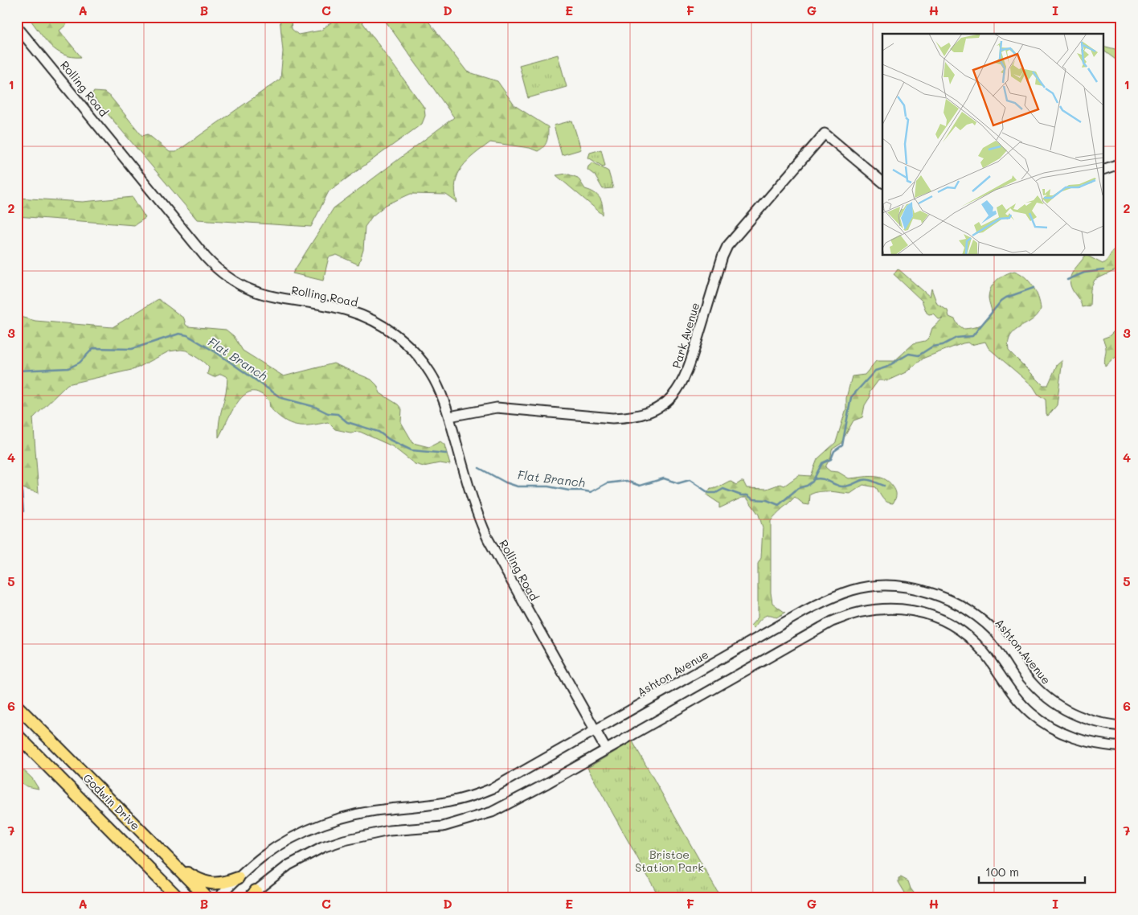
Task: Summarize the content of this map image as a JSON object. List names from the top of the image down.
{
  "streets": {
    "main road": ["Godwin Drive"],
    "street": ["Rolling Road", "Park Avenue", "Ashton Avenue"]
  },
  "crossings": [
    ["Rolling Road", "Park Avenue"],
    ["Rolling Road", "Ashton Avenue"]
  ],
  "water": ["Flat Branch"],
  "parks": ["Bristoe Station Park"],
  "scale_bar": "100 m",
  "grid": {
    "columns": [
      "A",
      "B",
      "C",
      "D",
      "E",
      "F",
      "G",
      "H",
      "I"
    ],
    "rows": [
      "1",
      "2",
      "3",
      "4",
      "5",
      "6",
      "7"
    ]
  }
}
